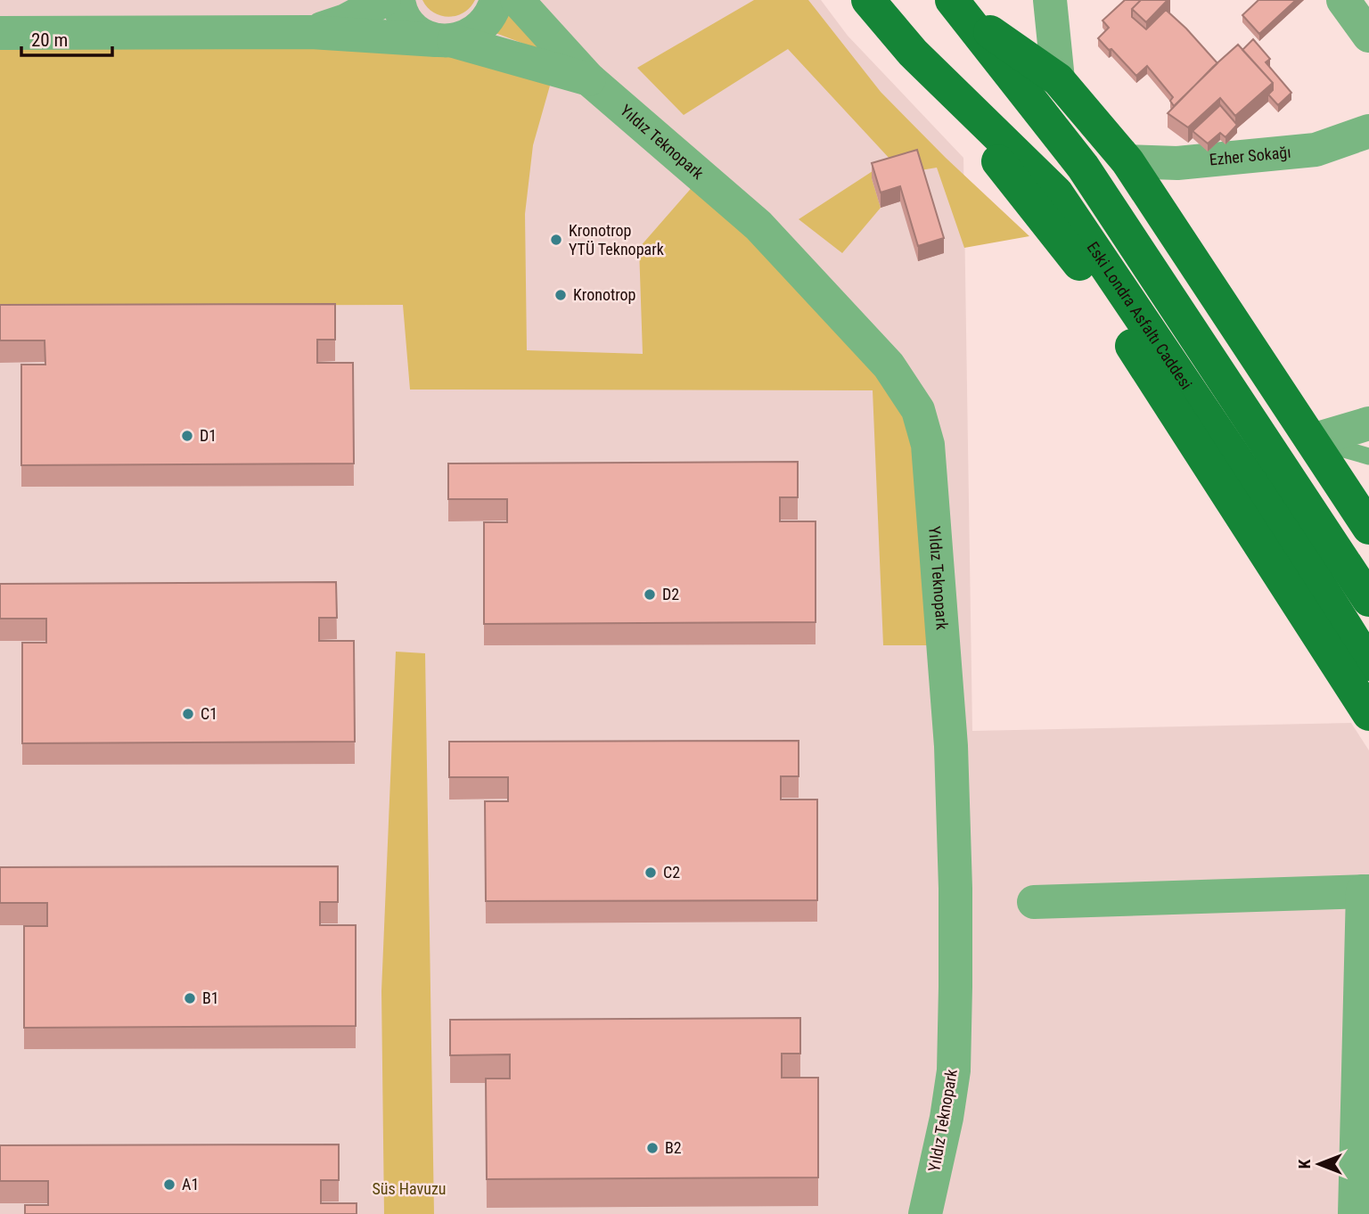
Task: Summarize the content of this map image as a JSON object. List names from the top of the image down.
{
  "streets": {
    "main road": ["Eski Londra Asfaltı Caddesi"],
    "street": ["Yıldız Teknopark", "Ezher Sokağı"]
  },
  "parks": ["Süs Havuzu"],
  "places": [
    "Kronotrop YTÜ Teknopark",
    "Kronotrop",
    "D1",
    "D2",
    "C1",
    "C2",
    "B1",
    "B2",
    "A1"
  ],
  "scale_bar": "20 m",
  "north": "left"
}
